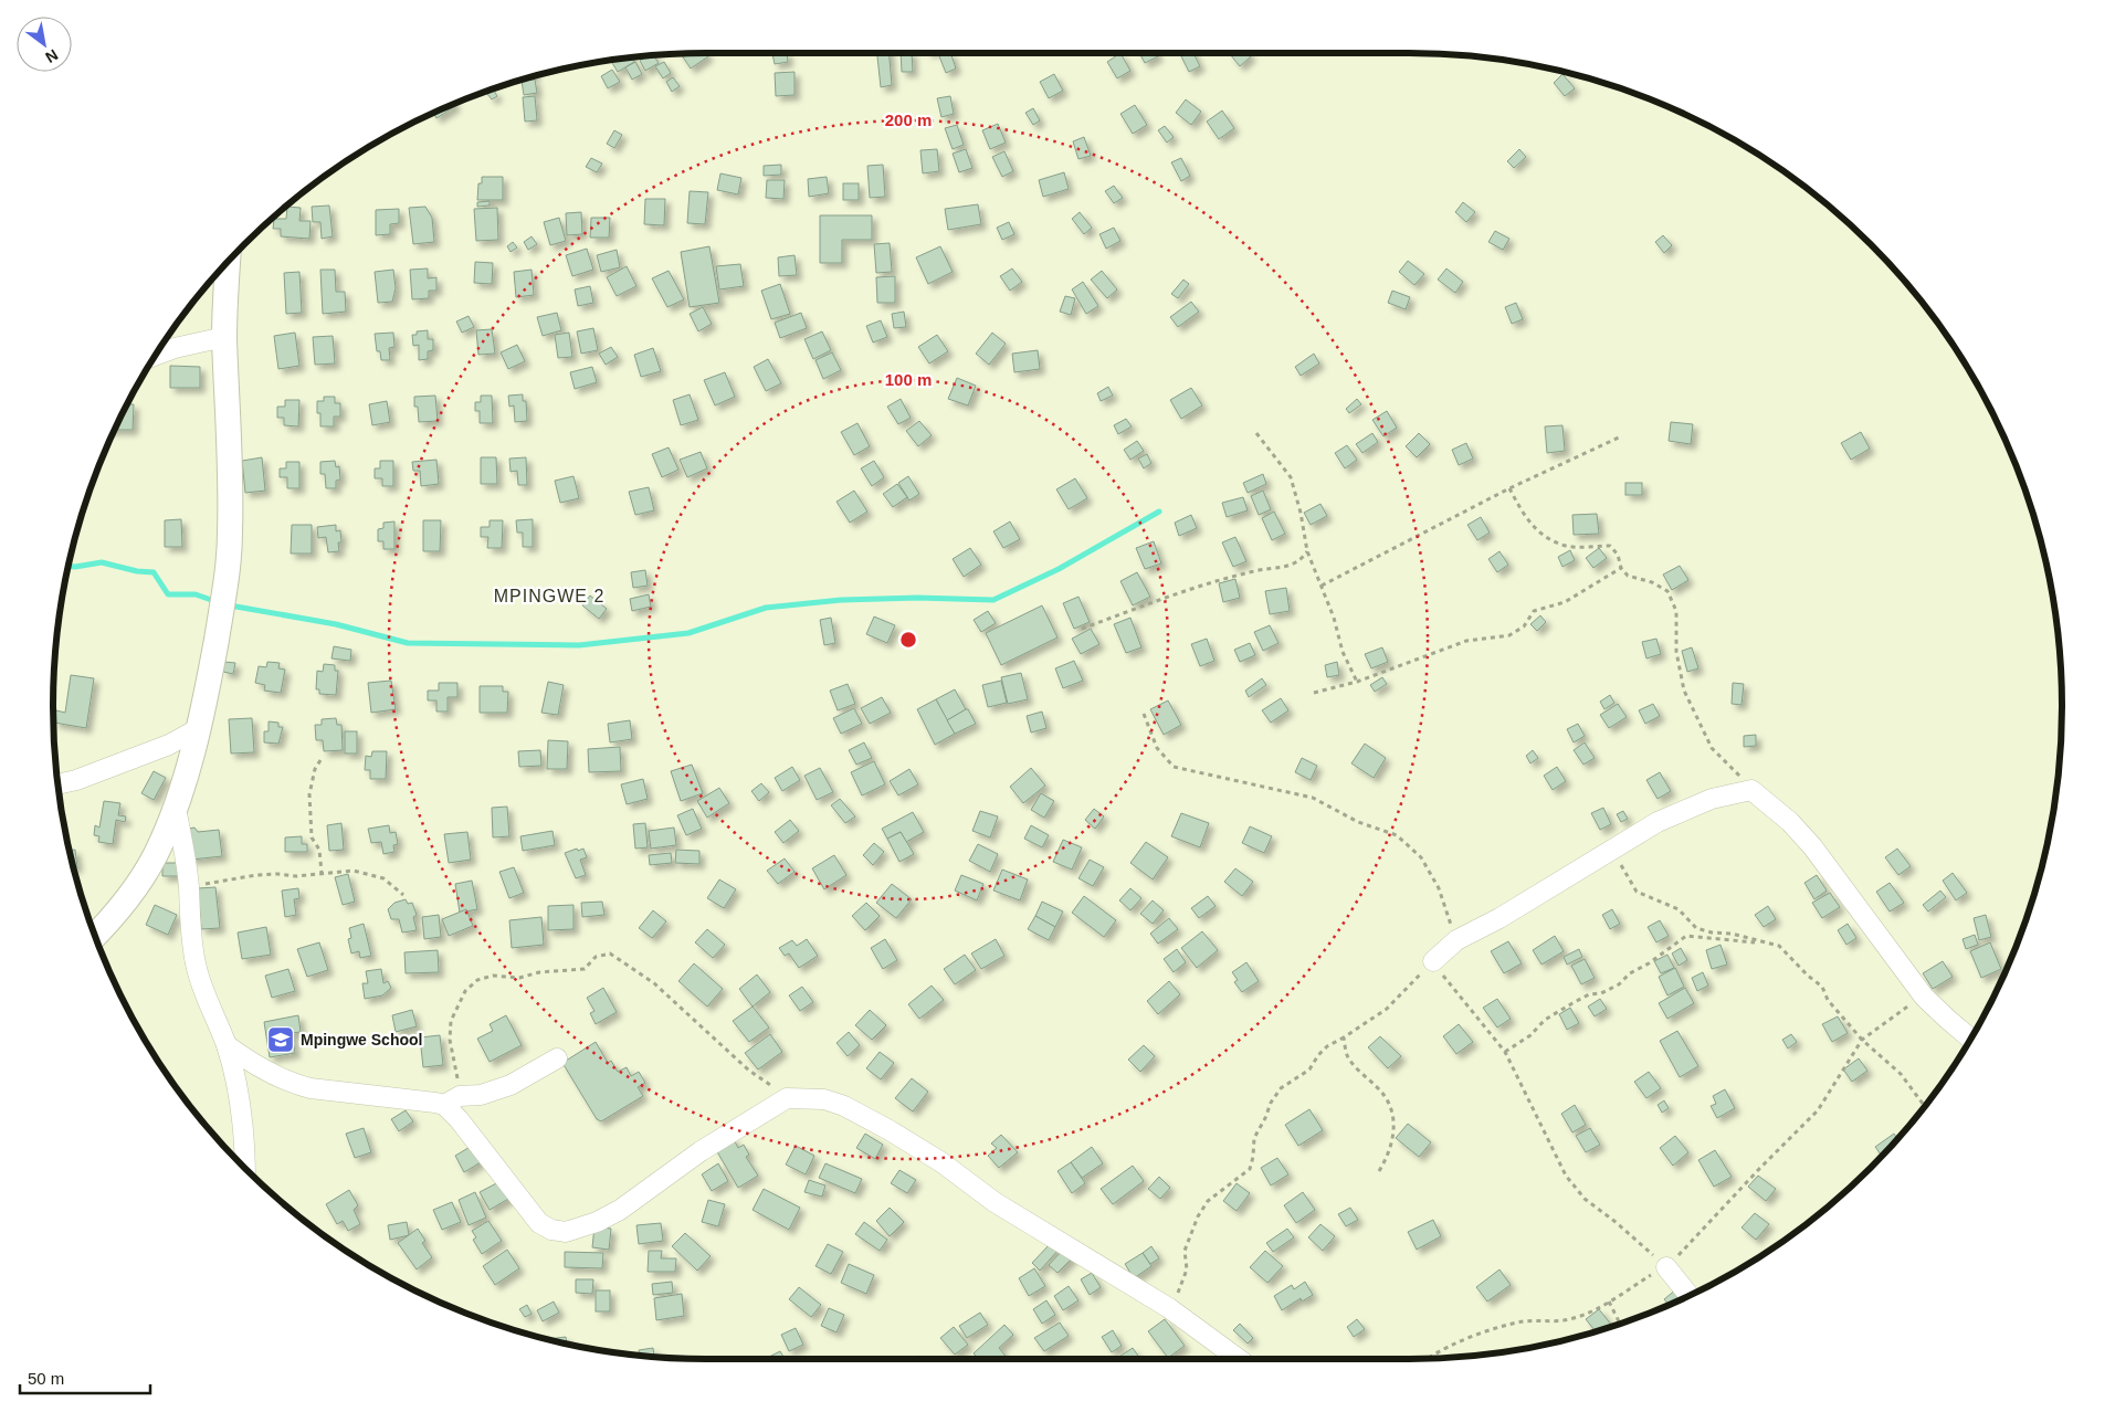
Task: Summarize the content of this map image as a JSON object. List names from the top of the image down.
{
  "districts": ["MPINGWE 2"],
  "places": {
    "school or university": ["Mpingwe School"]
  },
  "scale_bar": "50 m",
  "north": "bottom right",
  "rings": ["200 m", "100 m"]
}
